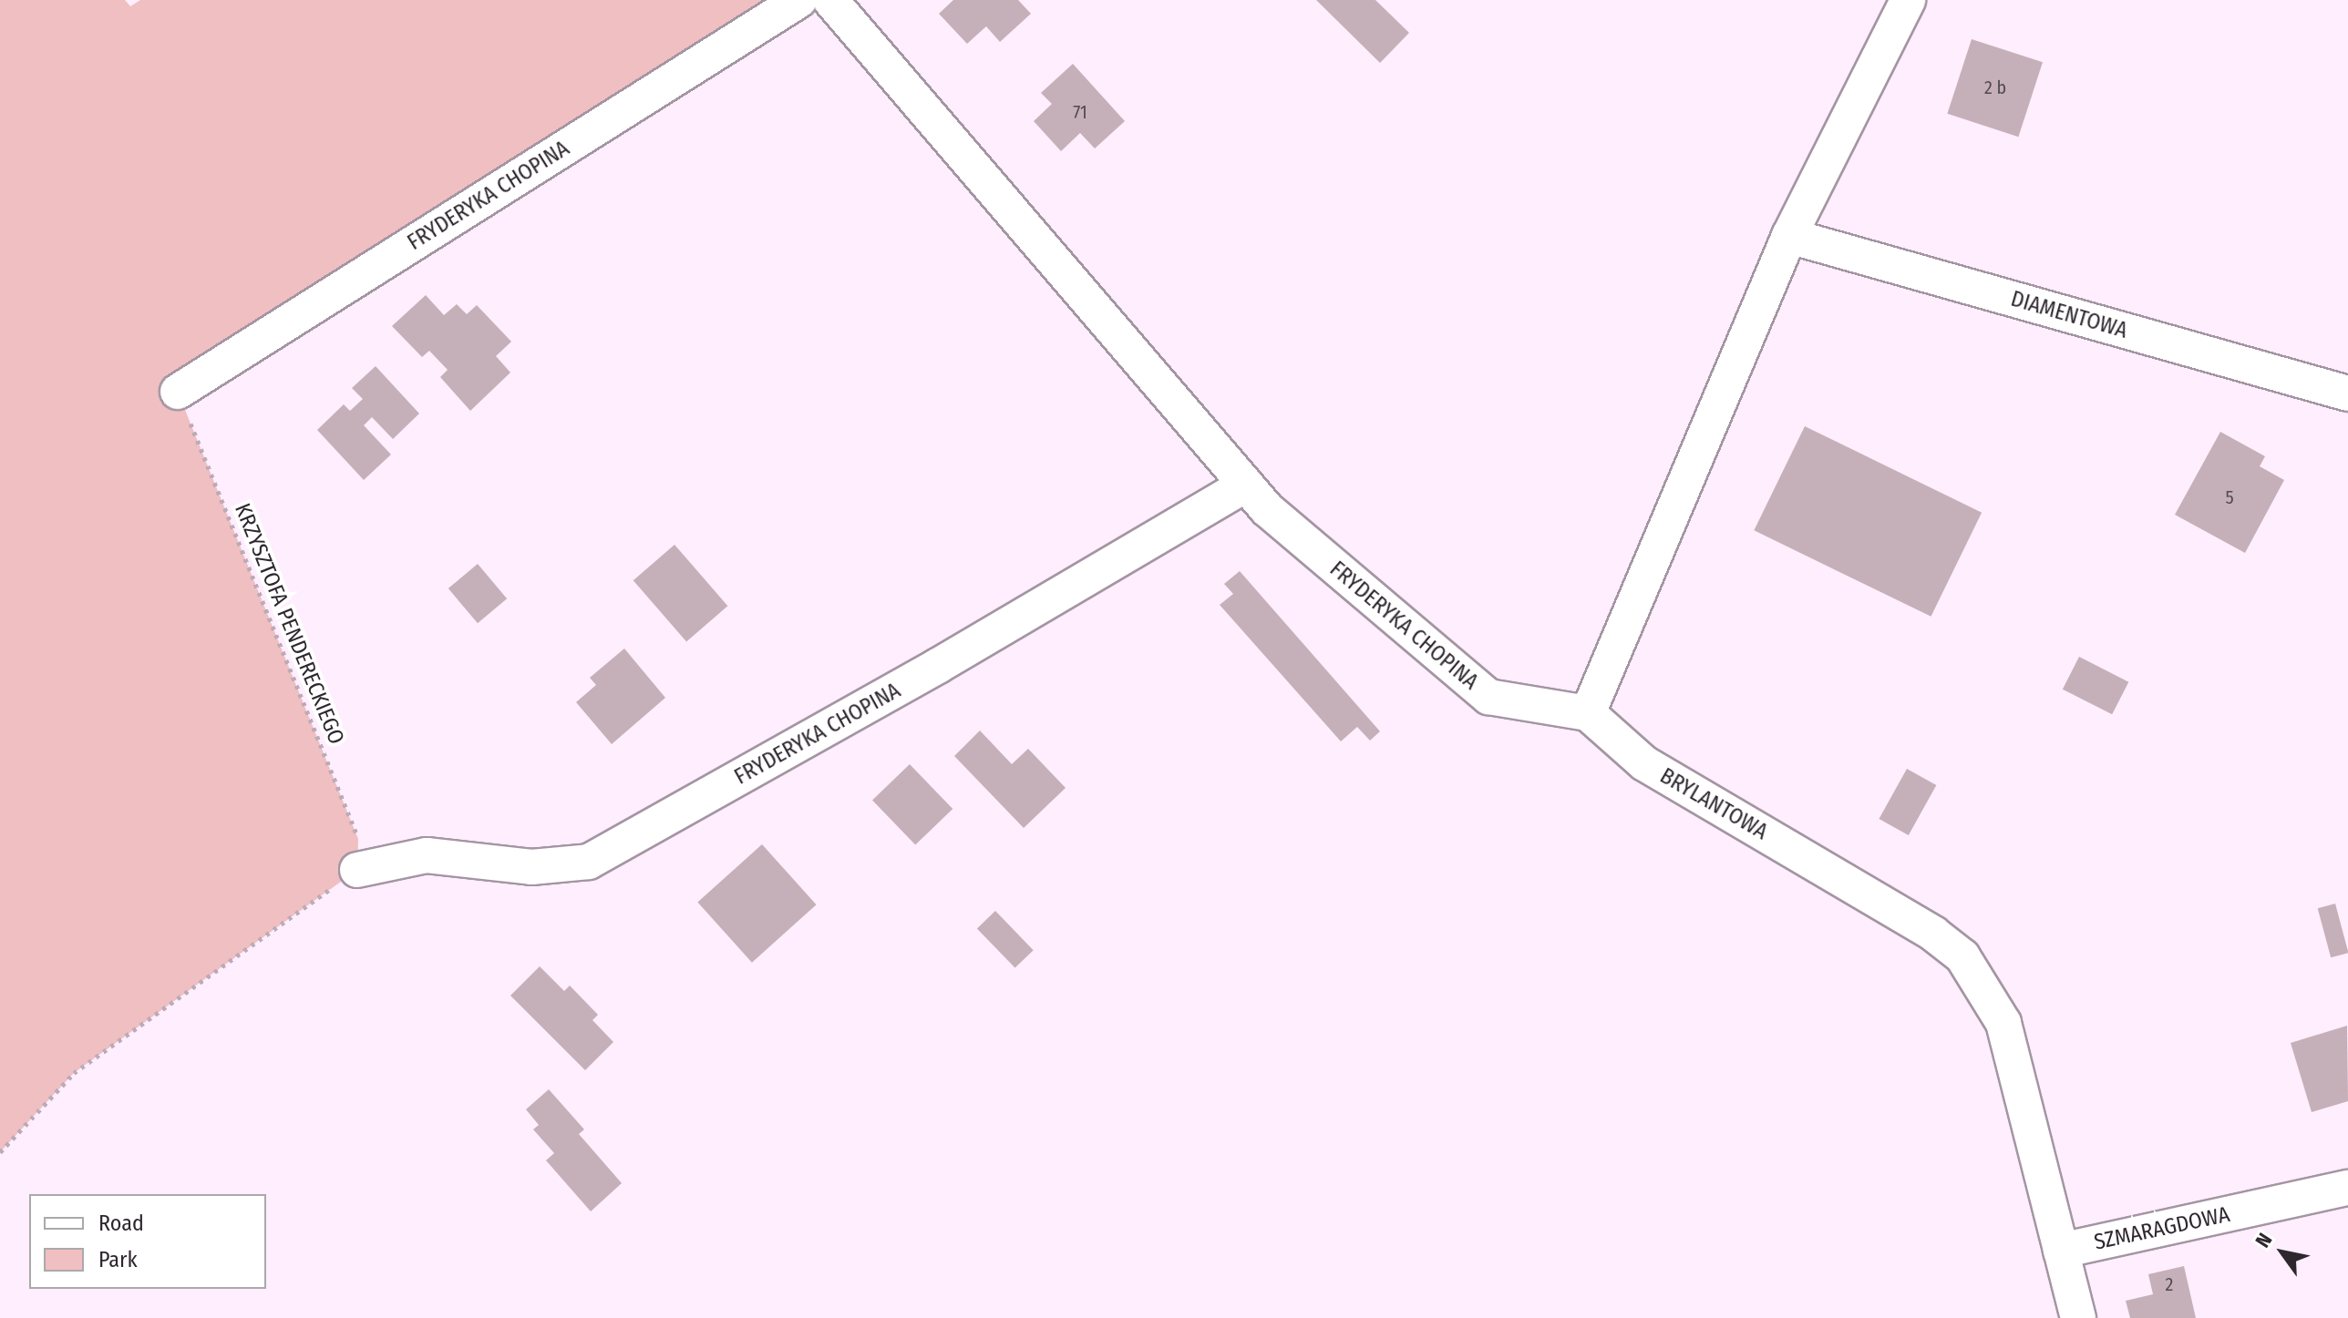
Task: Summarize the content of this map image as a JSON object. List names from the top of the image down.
{
  "streets": {
    "street": [
      "FRYDERYKA CHOPINA",
      "DIAMENTOWA",
      "BRYLANTOWA",
      "SZMARAGDOWA"
    ],
    "path": ["KRZYSZTOFA PENDERECKIEGO"]
  },
  "crossings": [
    ["FRYDERYKA CHOPINA", "KRZYSZTOFA PENDERECKIEGO"],
    ["FRYDERYKA CHOPINA", "BRYLANTOWA"],
    ["BRYLANTOWA", "SZMARAGDOWA"]
  ],
  "house_numbers": [
    "2 b",
    "71",
    "5",
    "2"
  ],
  "legend": ["Road", "Park"],
  "north": "top left"
}
